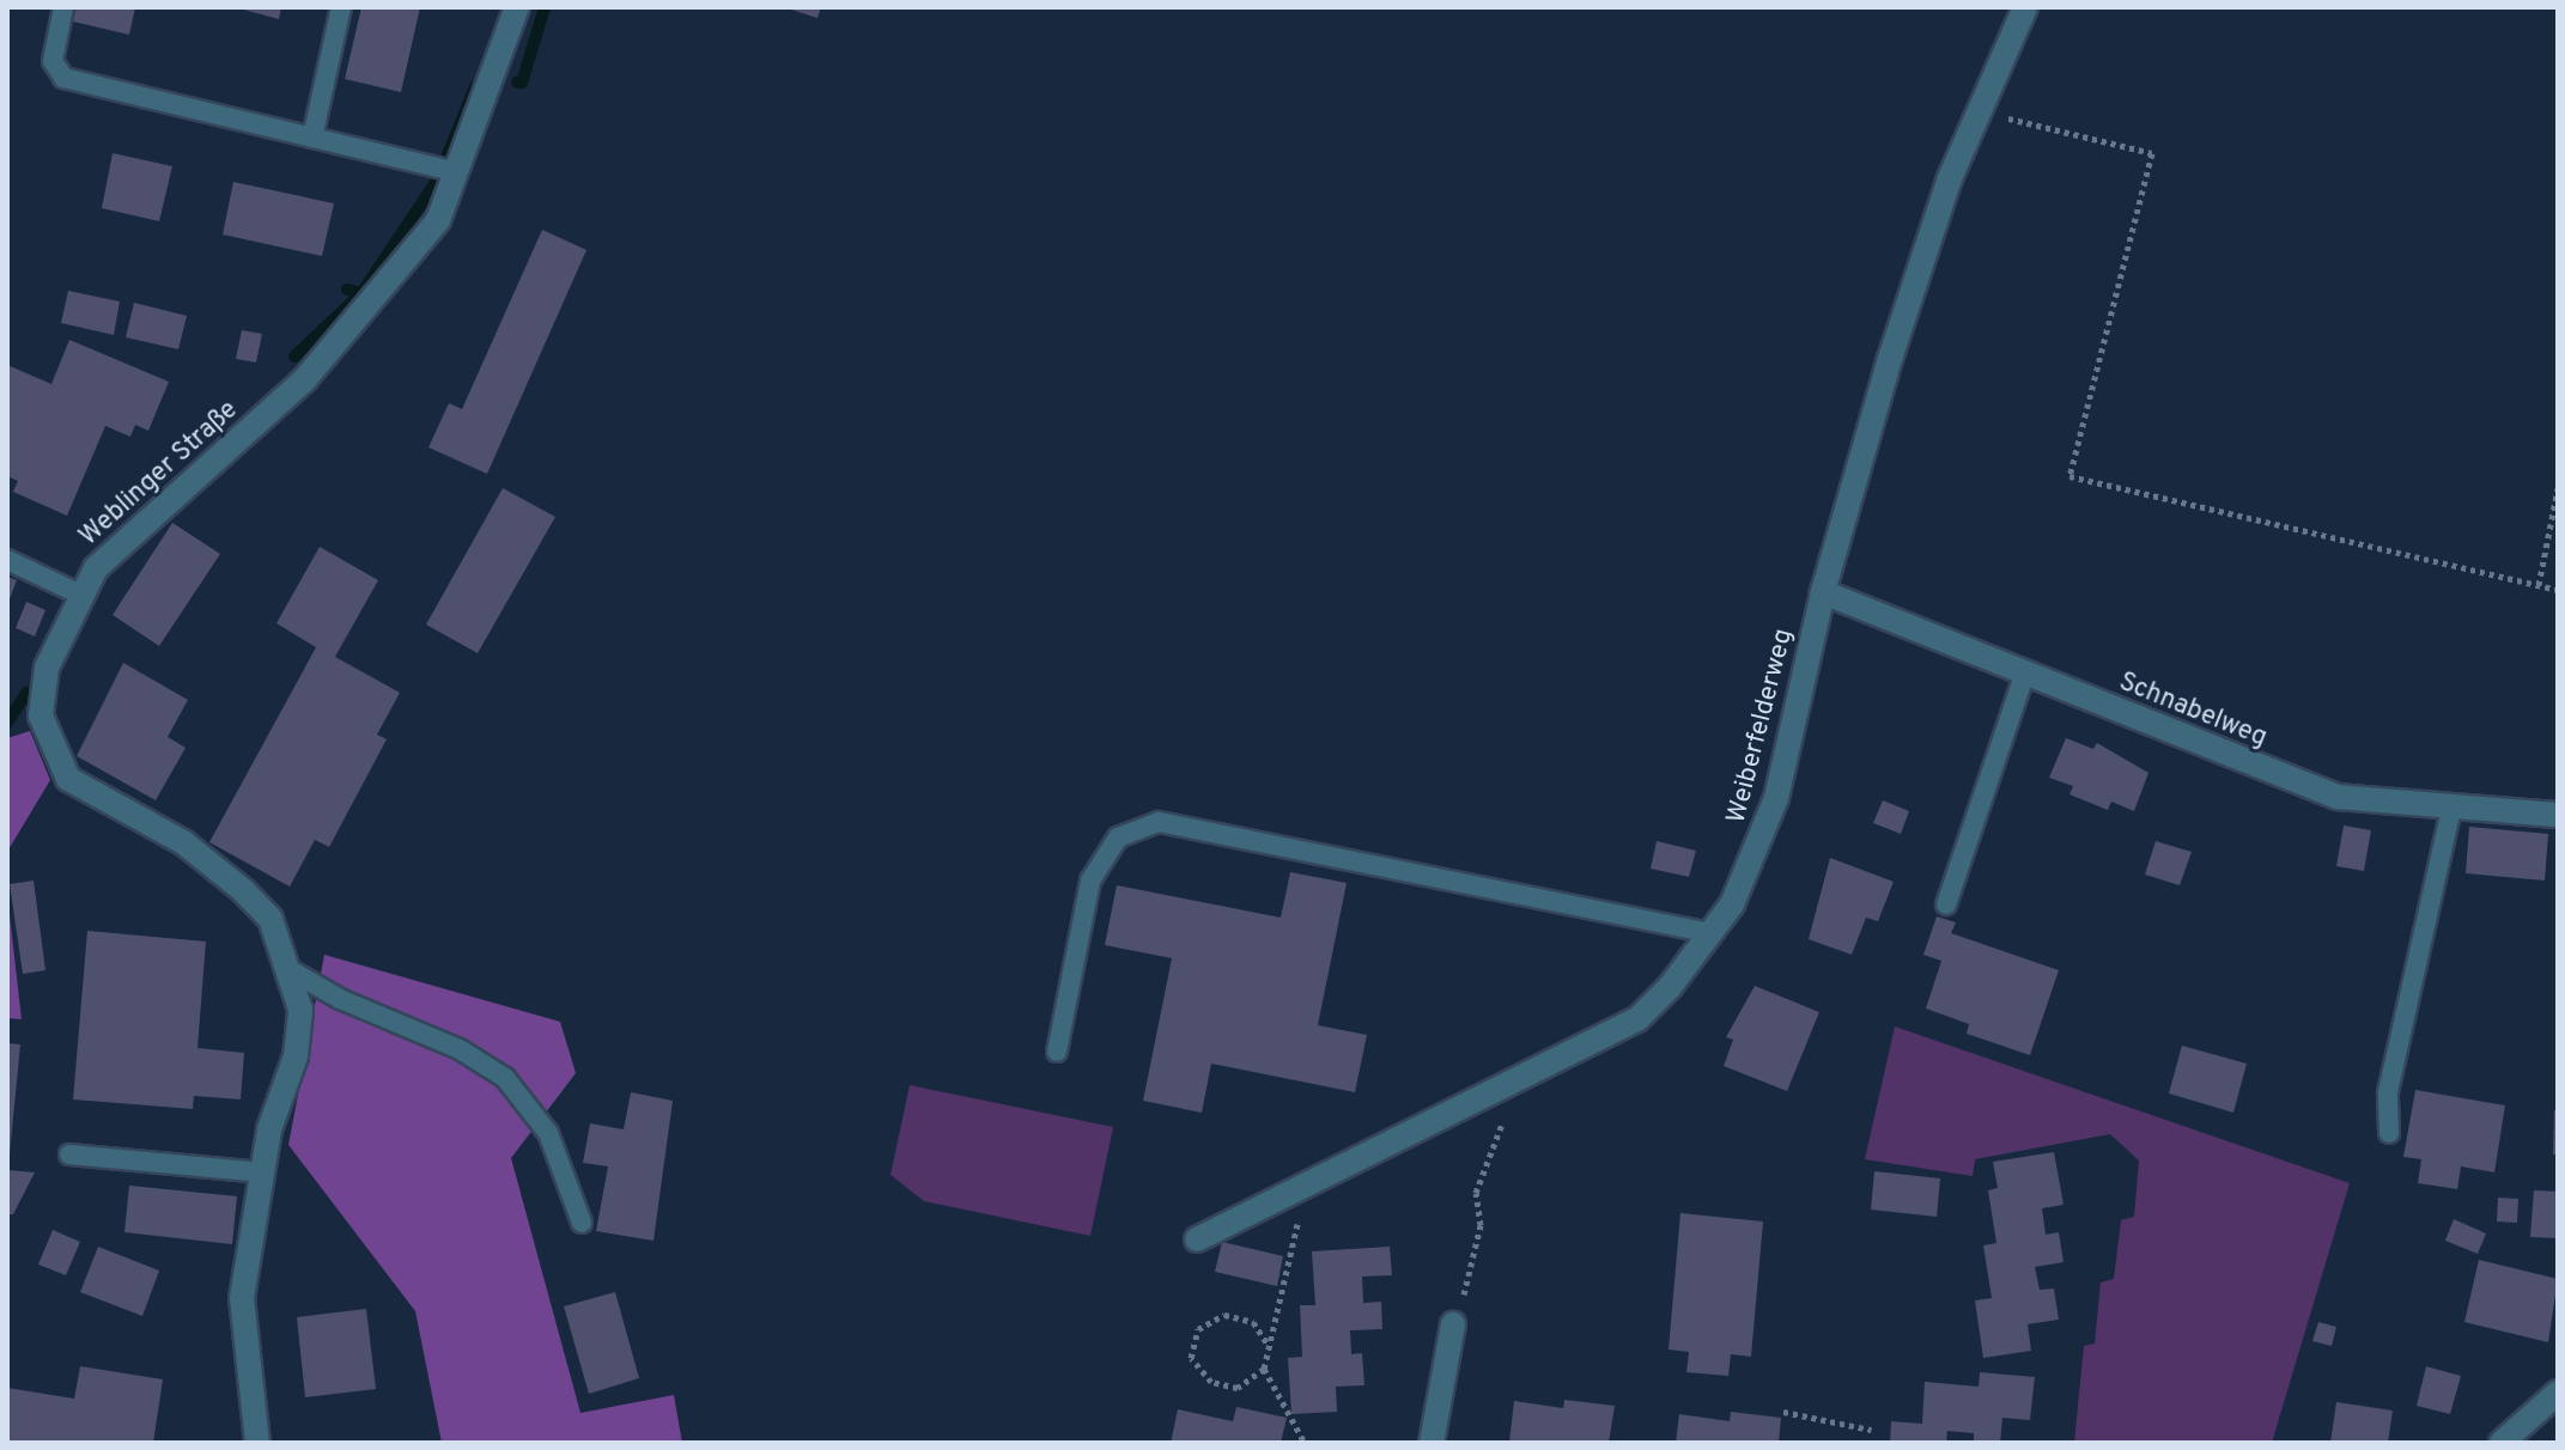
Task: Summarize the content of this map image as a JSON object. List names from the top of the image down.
{
  "streets": {
    "street": ["Weblinger Straße", "Schnabelweg", "Weiberfelderweg"]
  },
  "crossings": [
    ["Schnabelweg", "Weiberfelderweg"]
  ]
}
